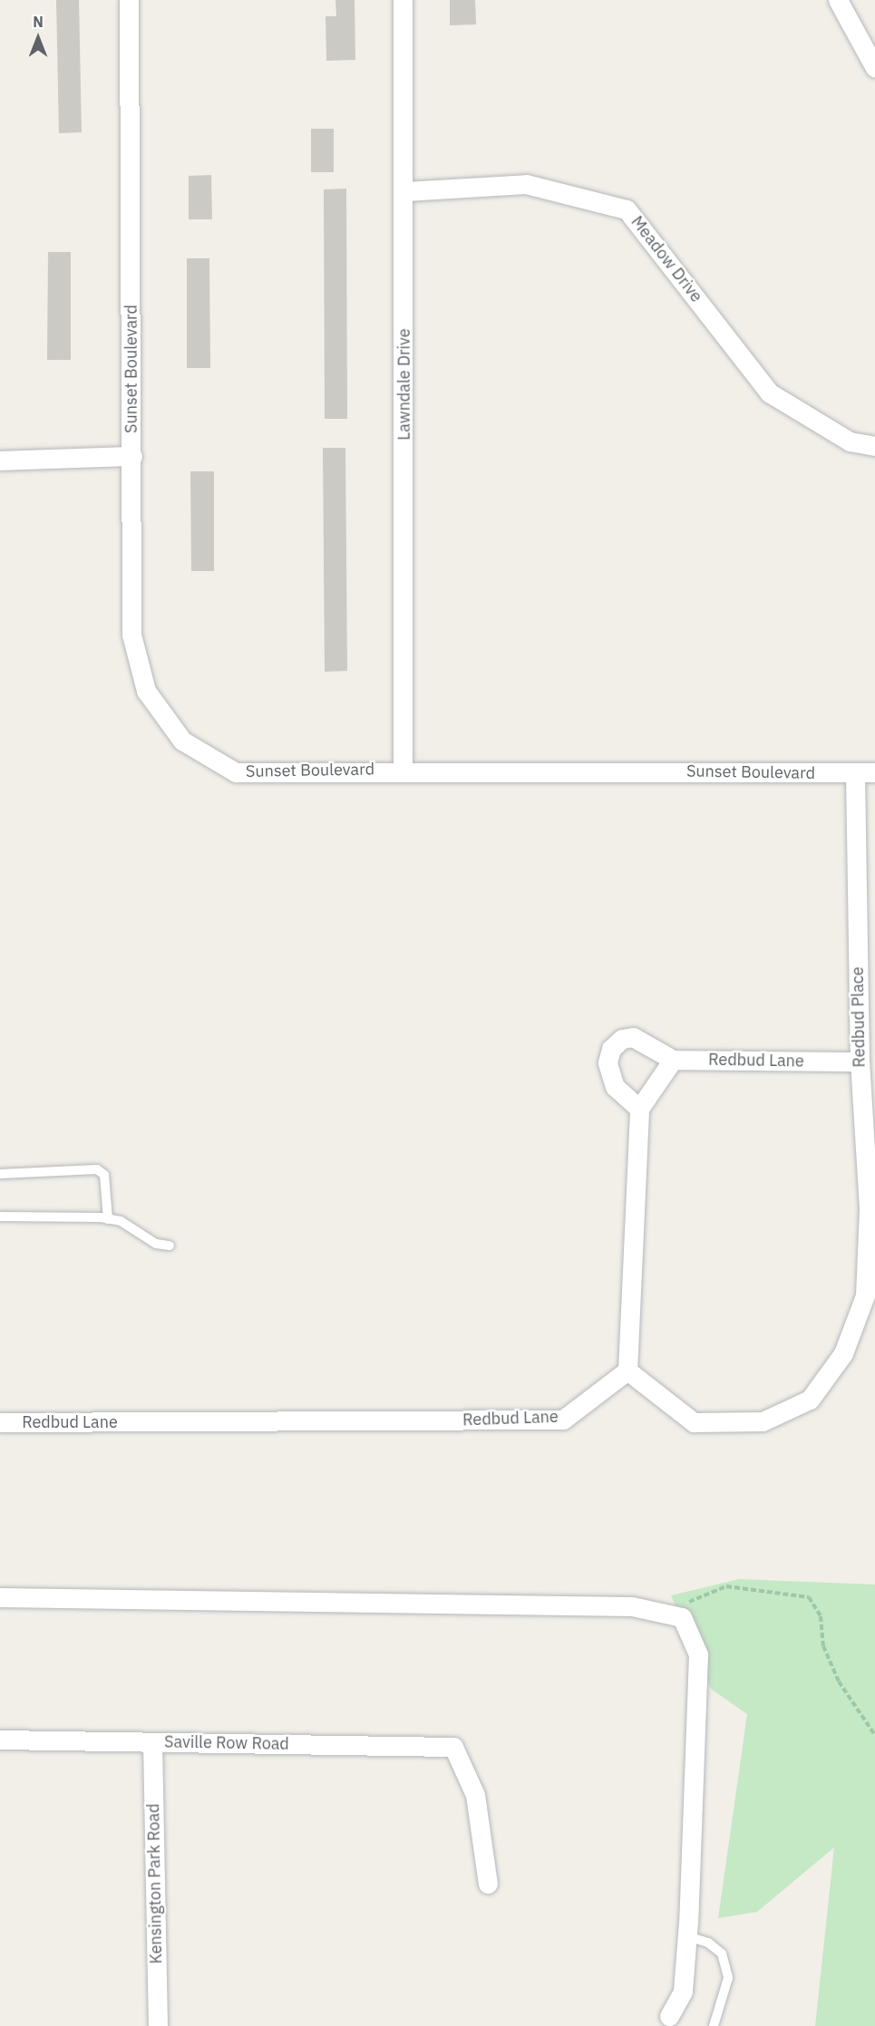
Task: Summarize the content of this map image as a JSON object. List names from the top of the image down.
{
  "streets": {
    "street": [
      "Meadow Drive",
      "Sunset Boulevard",
      "Lawndale Drive",
      "Redbud Place",
      "Redbud Lane",
      "Saville Row Road",
      "Kensington Park Road"
    ]
  },
  "crossings": [
    ["Meadow Drive", "Lawndale Drive"],
    ["Sunset Boulevard", "Lawndale Drive"],
    ["Sunset Boulevard", "Redbud Place"],
    ["Redbud Place", "Redbud Lane"],
    ["Saville Row Road", "Kensington Park Road"]
  ],
  "north": "top"
}
